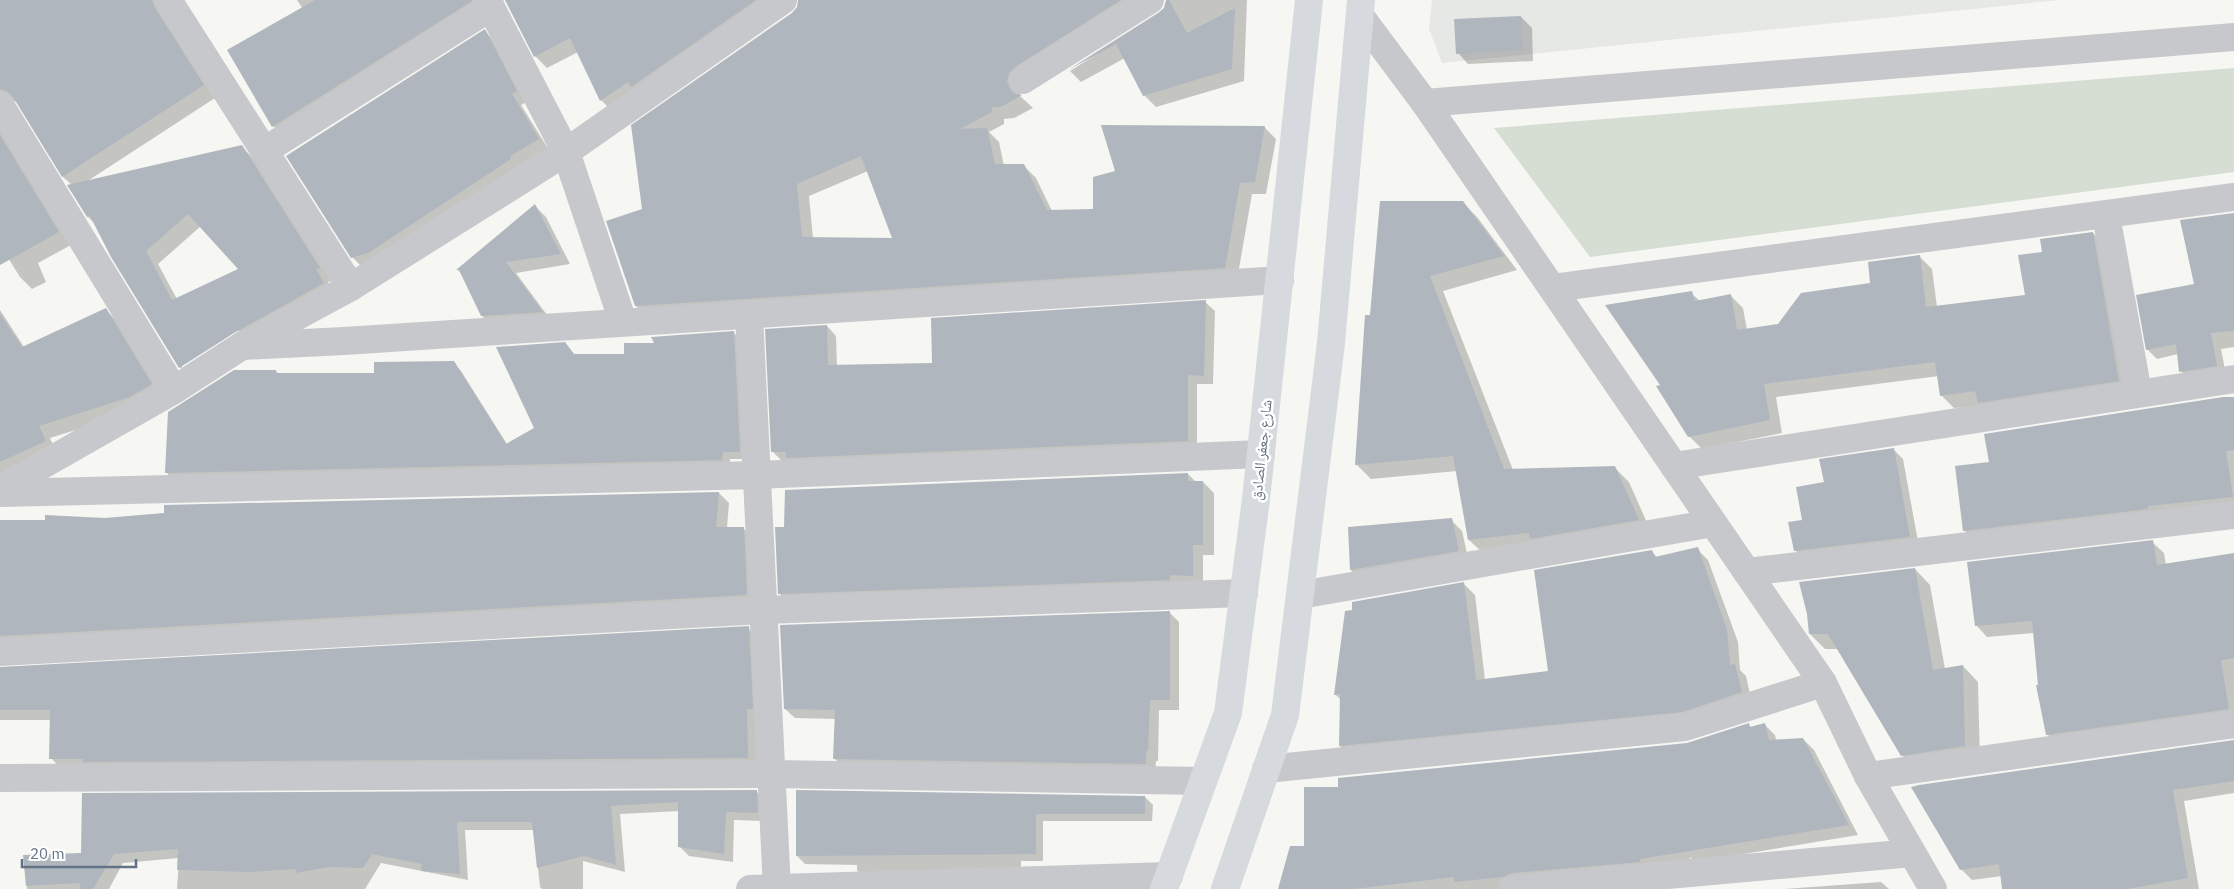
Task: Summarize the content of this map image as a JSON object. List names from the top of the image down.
{
  "streets": {
    "main road": ["شارع جعفر الصادق"]
  },
  "scale_bar": "20 m"
}
